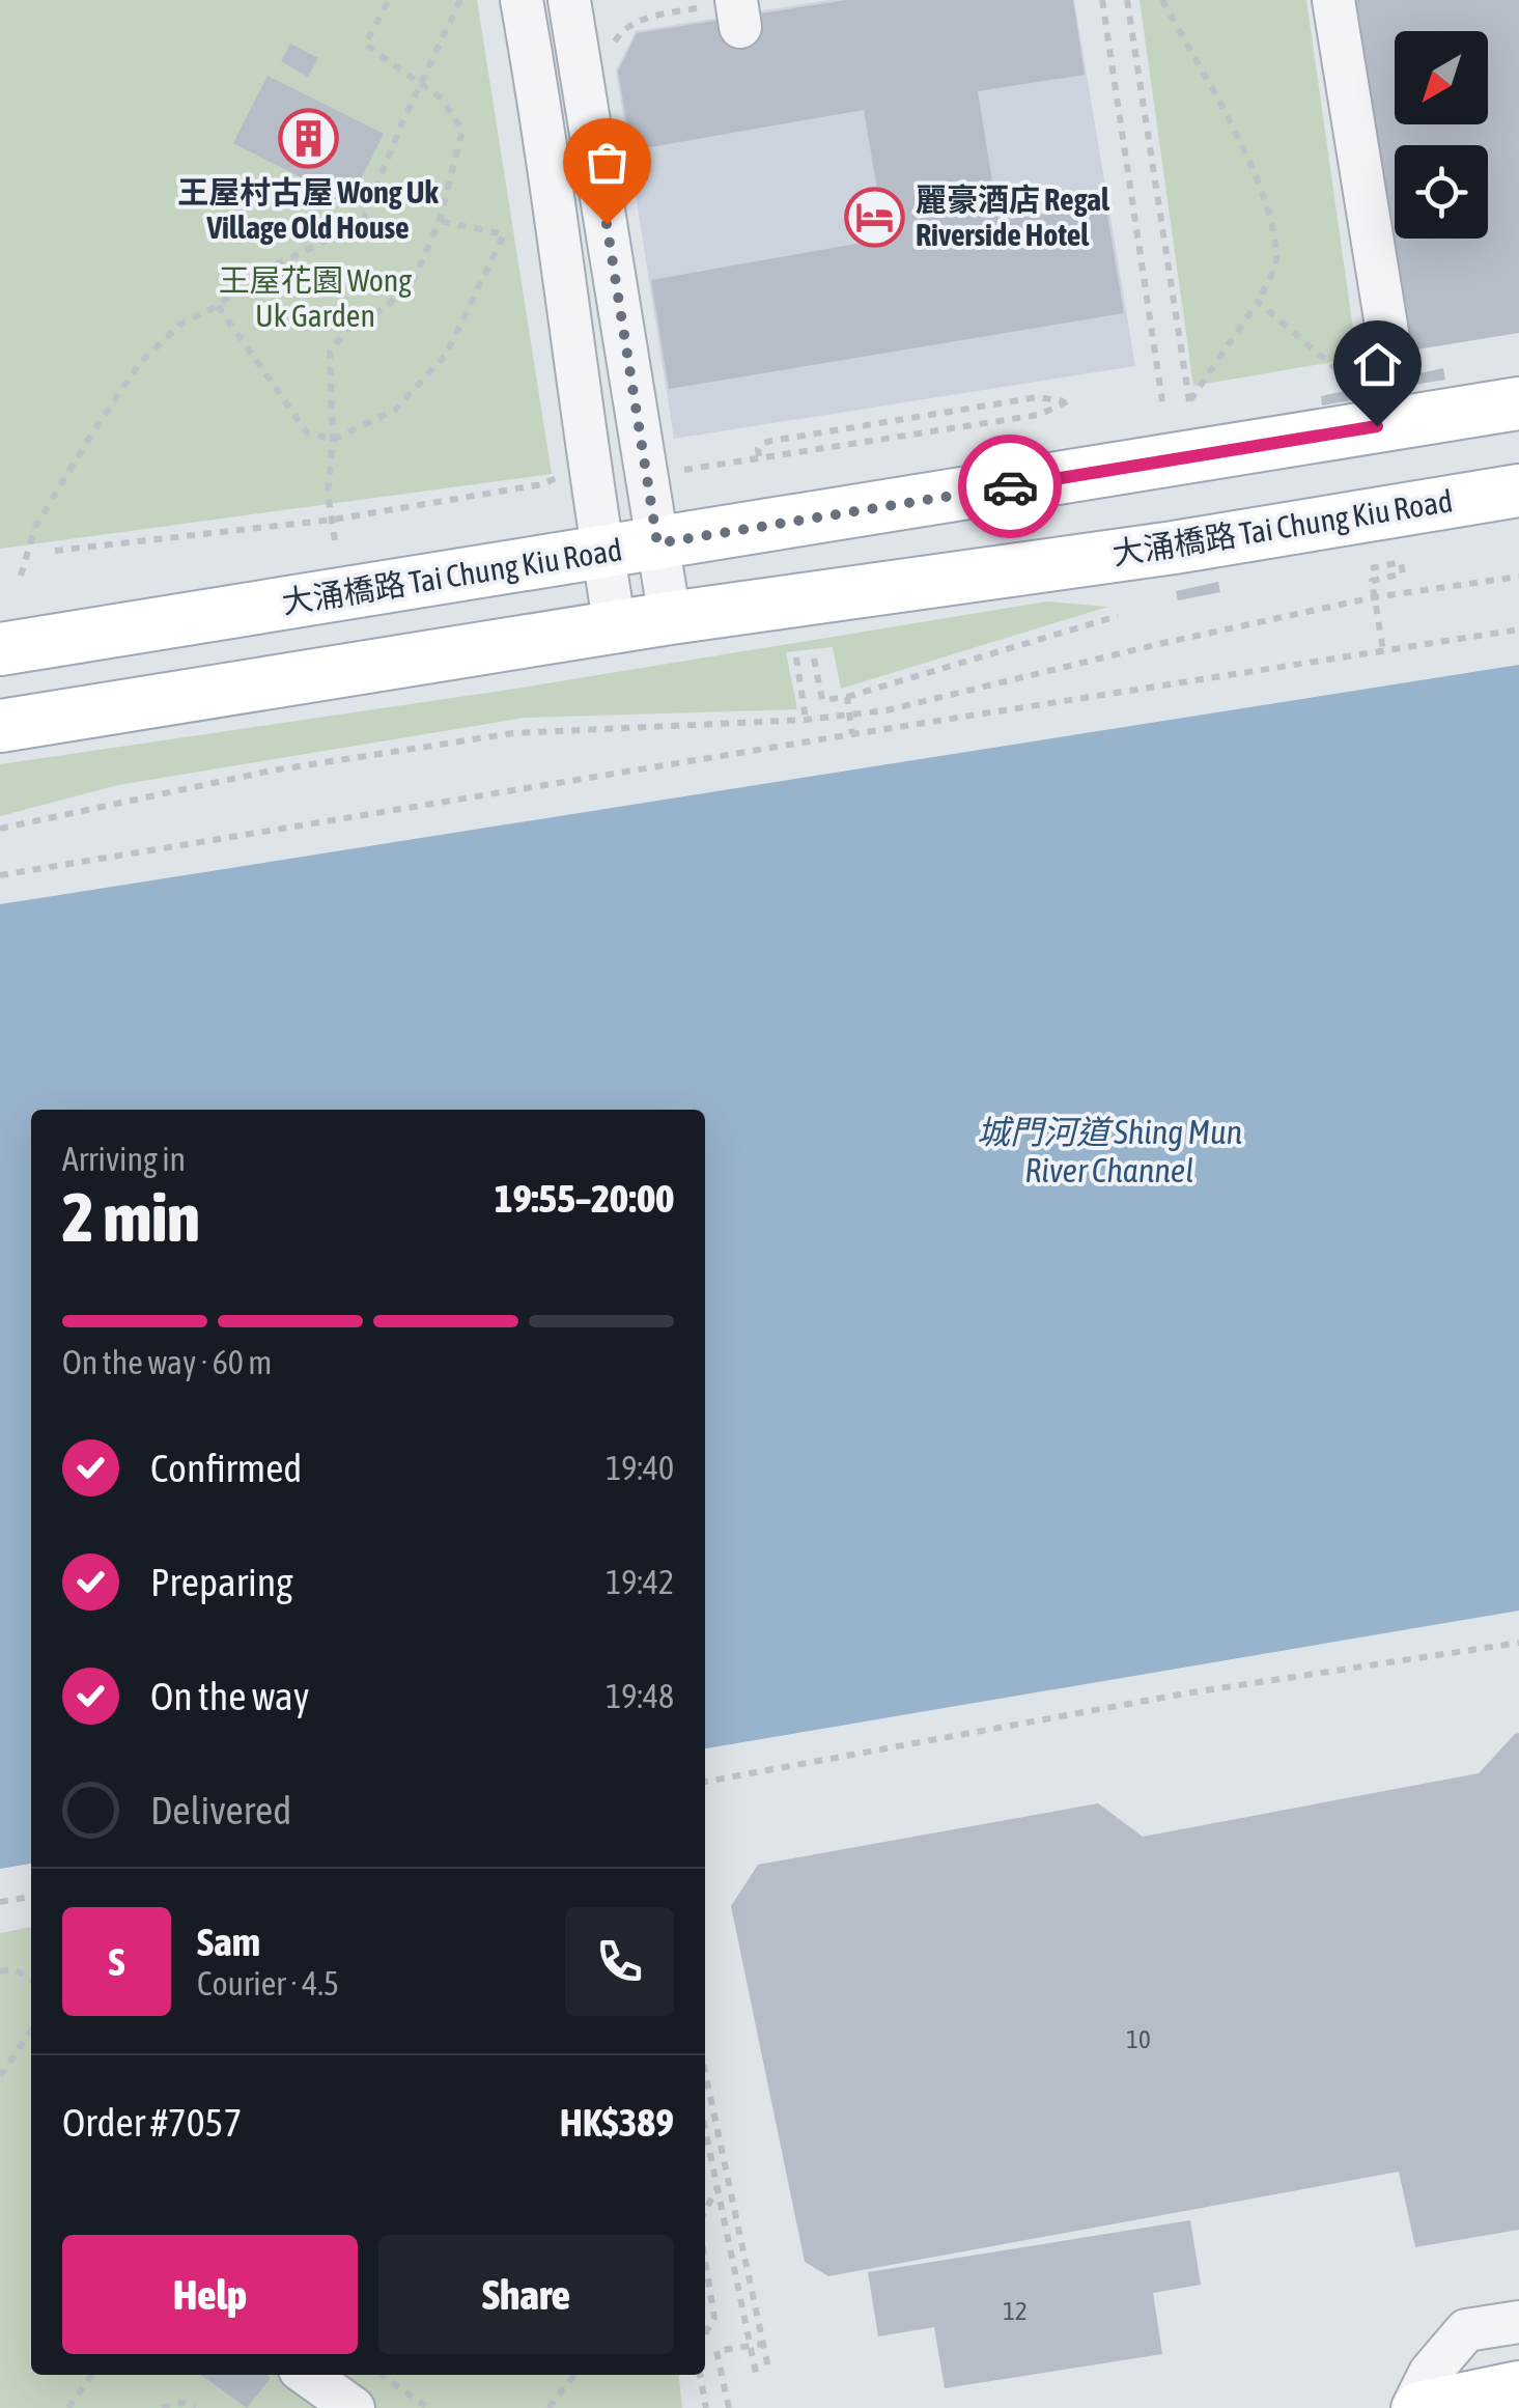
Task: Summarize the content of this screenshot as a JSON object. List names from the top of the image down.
{
  "streets": {
    "main road": ["大涌橋路 Tai Chung Kiu Road"]
  },
  "water": ["城門河道 Shing Mun River Channel"],
  "parks": ["王屋花園 Wong Uk Garden"],
  "places": {
    "building": ["王屋村古屋 Wong Uk Village Old House"],
    "hotel": ["麗豪酒店 Regal Riverside Hotel"]
  },
  "house_numbers": ["10", "12"],
  "north": "bottom left",
  "page": {
    "heading": ["2 min", "Arriving in", "19:55–20:00"],
    "panel": [
      "Sam",
      "Courier · 4.5",
      "Order #7057",
      "HK$389"
    ],
    "bar": "On the way · 60 m",
    "list": [
      ["Confirmed", "19:40"],
      ["Preparing", "19:42"],
      ["On the way", "19:48"],
      "Delivered"
    ],
    "round": "S",
    "buttons": ["Help", "Share"]
  }
}
